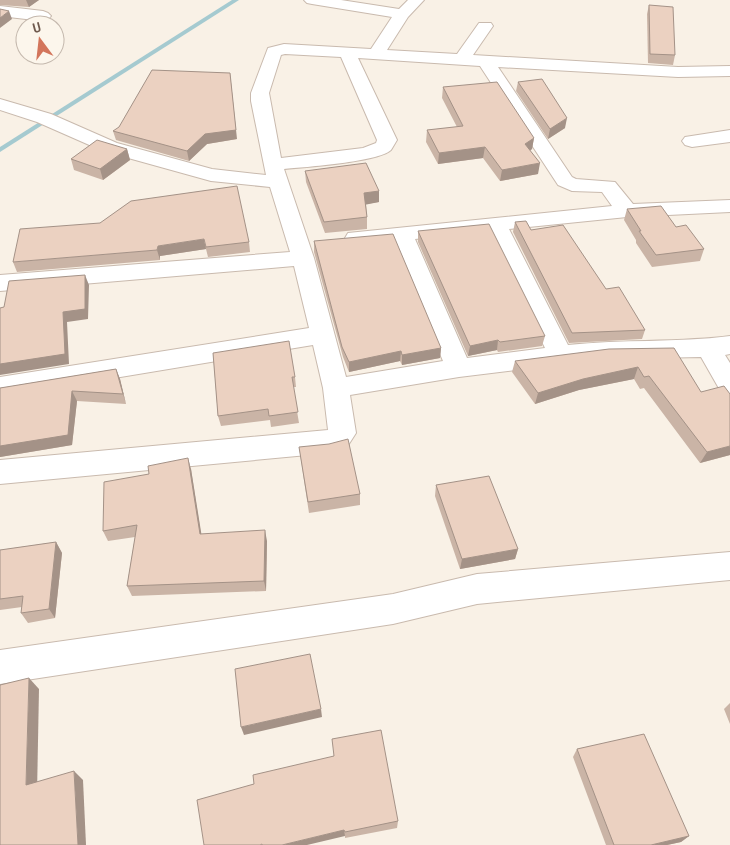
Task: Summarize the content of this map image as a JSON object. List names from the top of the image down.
{
  "north": "top"
}
